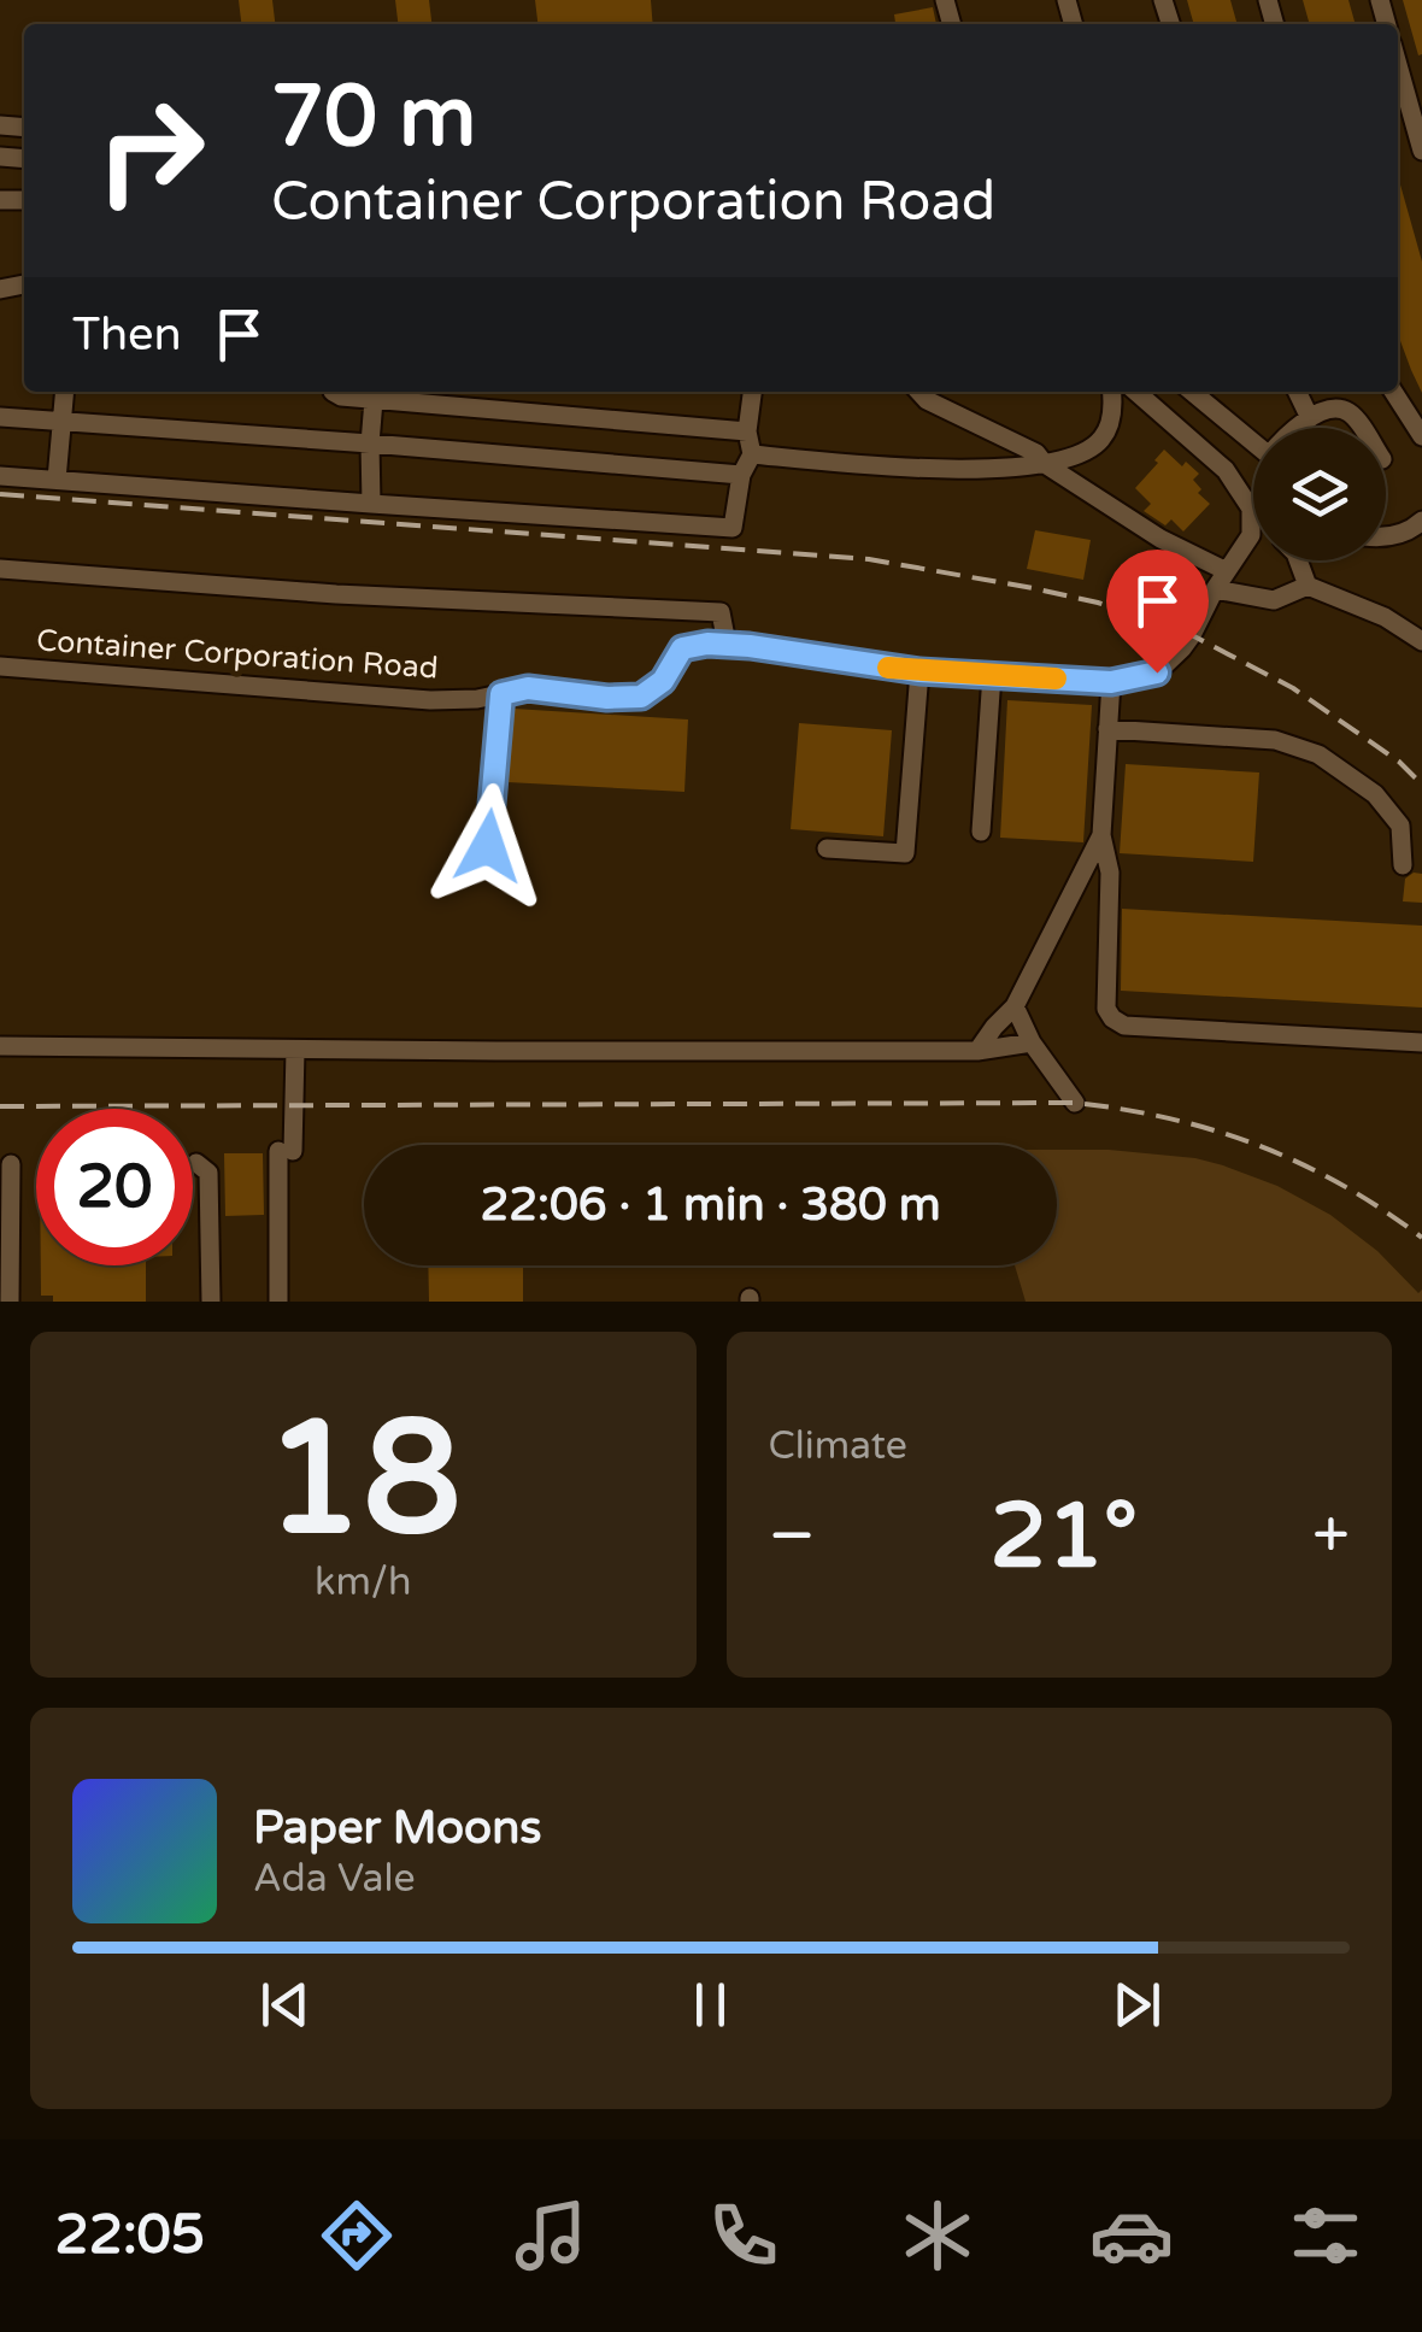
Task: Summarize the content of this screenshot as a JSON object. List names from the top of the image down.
{
  "streets": {
    "street": ["Container Corporation Road"]
  },
  "page": {
    "turn": ["70 m", "Container Corporation Road"],
    "then": "Then",
    "limit": "20",
    "trip": "22:06 · 1 min · 380 m",
    "tile": [
      ["18", "km/h"],
      "Climate"
    ],
    "heat": ["−", "21°", "+"],
    "song": ["Paper Moons", "Ada Vale"],
    "tabs": "22:05"
  }
}
